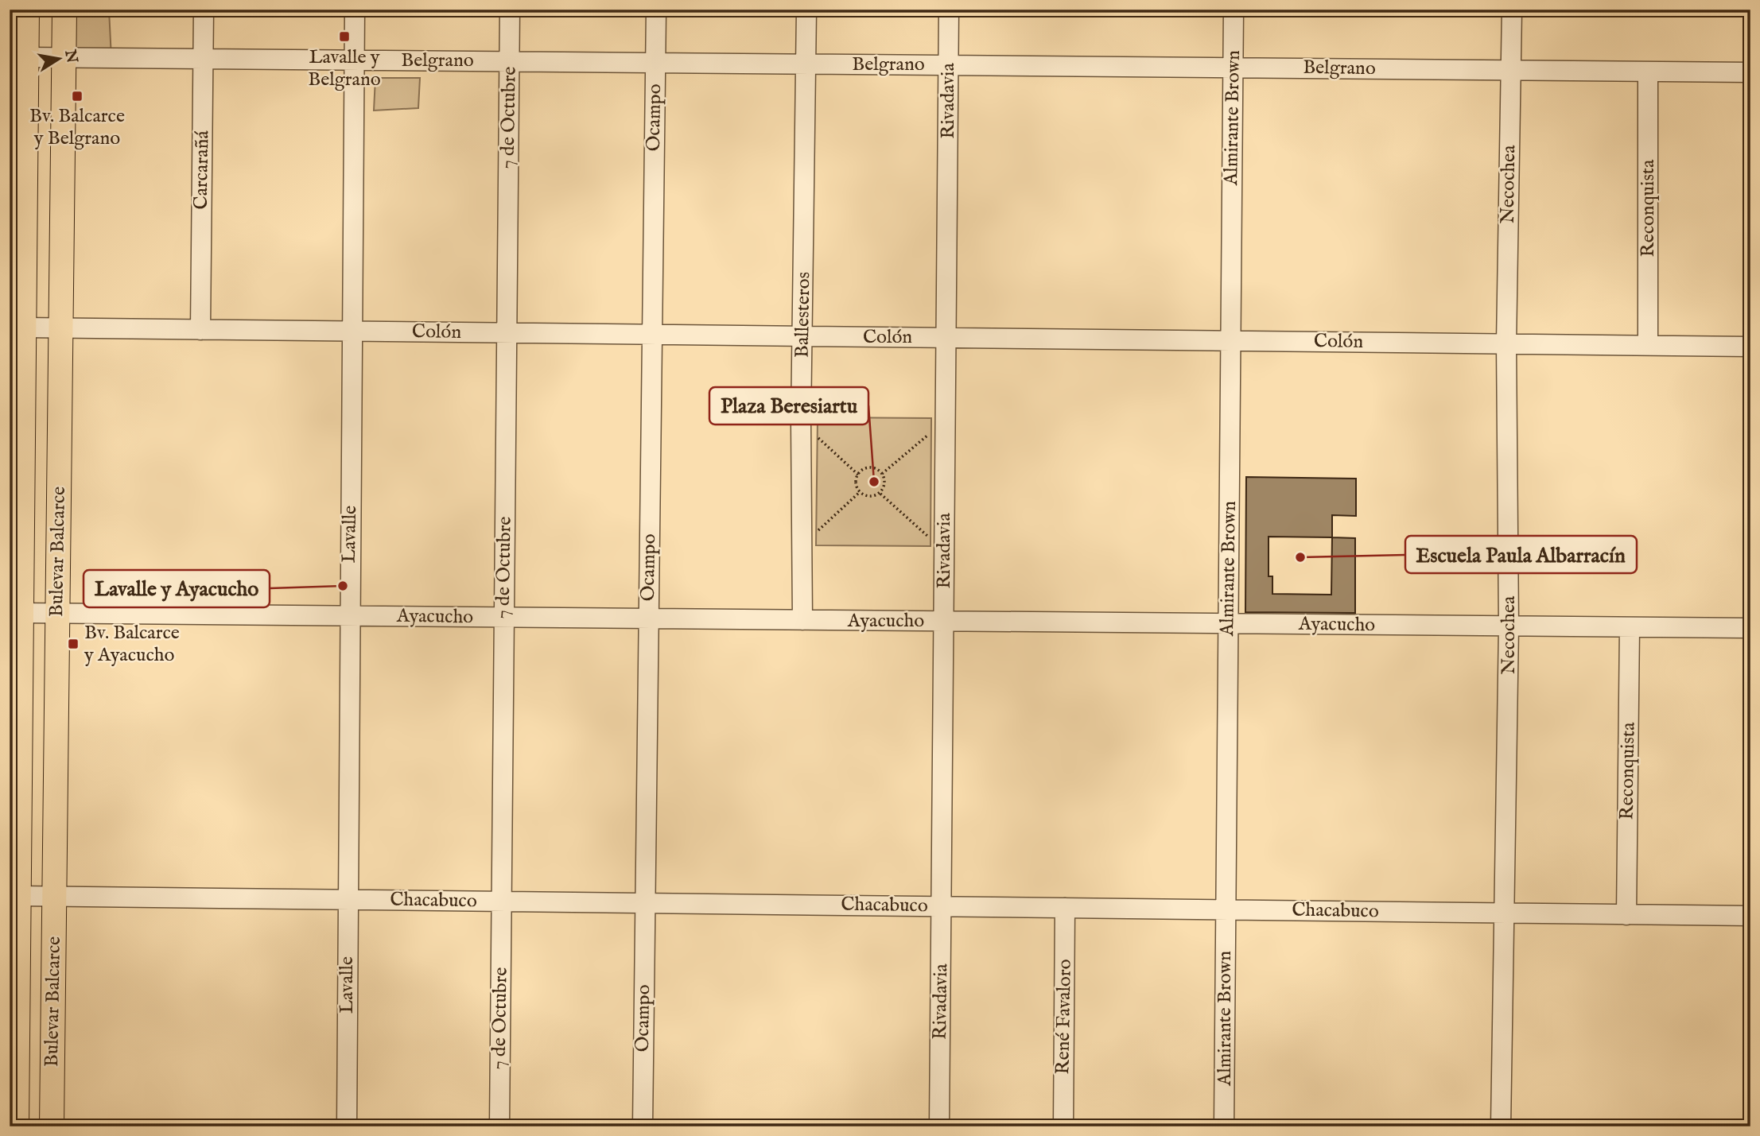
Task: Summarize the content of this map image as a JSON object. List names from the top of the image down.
{
  "streets": {
    "main road": ["Bulevar Balcarce"],
    "street": [
      "Belgrano",
      "Rivadavia",
      "7 de Octubre",
      "Ocampo",
      "Almirante Brown",
      "Carcarañá",
      "Necochea",
      "Reconquista",
      "Ballesteros",
      "Colón",
      "Lavalle",
      "Ayacucho",
      "Chacabuco",
      "René Favaloro"
    ]
  },
  "crossings": [
    ["Belgrano", "Rivadavia"],
    ["Belgrano", "7 de Octubre"],
    ["Belgrano", "Ocampo"],
    ["Belgrano", "Almirante Brown"],
    ["Belgrano", "Carcarañá"],
    ["Belgrano", "Necochea"],
    ["Belgrano", "Reconquista"],
    ["Belgrano", "Ballesteros"],
    ["Belgrano", "Lavalle"],
    ["Belgrano", "Bulevar Balcarce"],
    ["Rivadavia", "Colón"],
    ["Rivadavia", "Ayacucho"],
    ["Rivadavia", "Chacabuco"],
    ["7 de Octubre", "Colón"],
    ["7 de Octubre", "Ayacucho"],
    ["7 de Octubre", "Chacabuco"],
    ["Ocampo", "Colón"],
    ["Ocampo", "Ayacucho"],
    ["Ocampo", "Chacabuco"],
    ["Almirante Brown", "Colón"],
    ["Almirante Brown", "Ayacucho"],
    ["Almirante Brown", "Chacabuco"],
    ["Carcarañá", "Colón"],
    ["Necochea", "Colón"],
    ["Necochea", "Ayacucho"],
    ["Necochea", "Chacabuco"],
    ["Reconquista", "Colón"],
    ["Reconquista", "Ayacucho"],
    ["Reconquista", "Chacabuco"],
    ["Ballesteros", "Colón"],
    ["Ballesteros", "Ayacucho"],
    ["Colón", "Lavalle"],
    ["Colón", "Bulevar Balcarce"],
    ["Lavalle", "Ayacucho"],
    ["Lavalle", "Chacabuco"],
    ["Bulevar Balcarce", "Ayacucho"],
    ["Bulevar Balcarce", "Chacabuco"],
    ["Chacabuco", "René Favaloro"]
  ],
  "places": {
    "transit": ["Lavalle y Belgrano", "Bv. Balcarce y Belgrano", "Bv. Balcarce y Ayacucho"],
    "other": ["Plaza Beresiartu", "Escuela Paula Albarracín", "Lavalle y Ayacucho"]
  },
  "north": "right"
}
